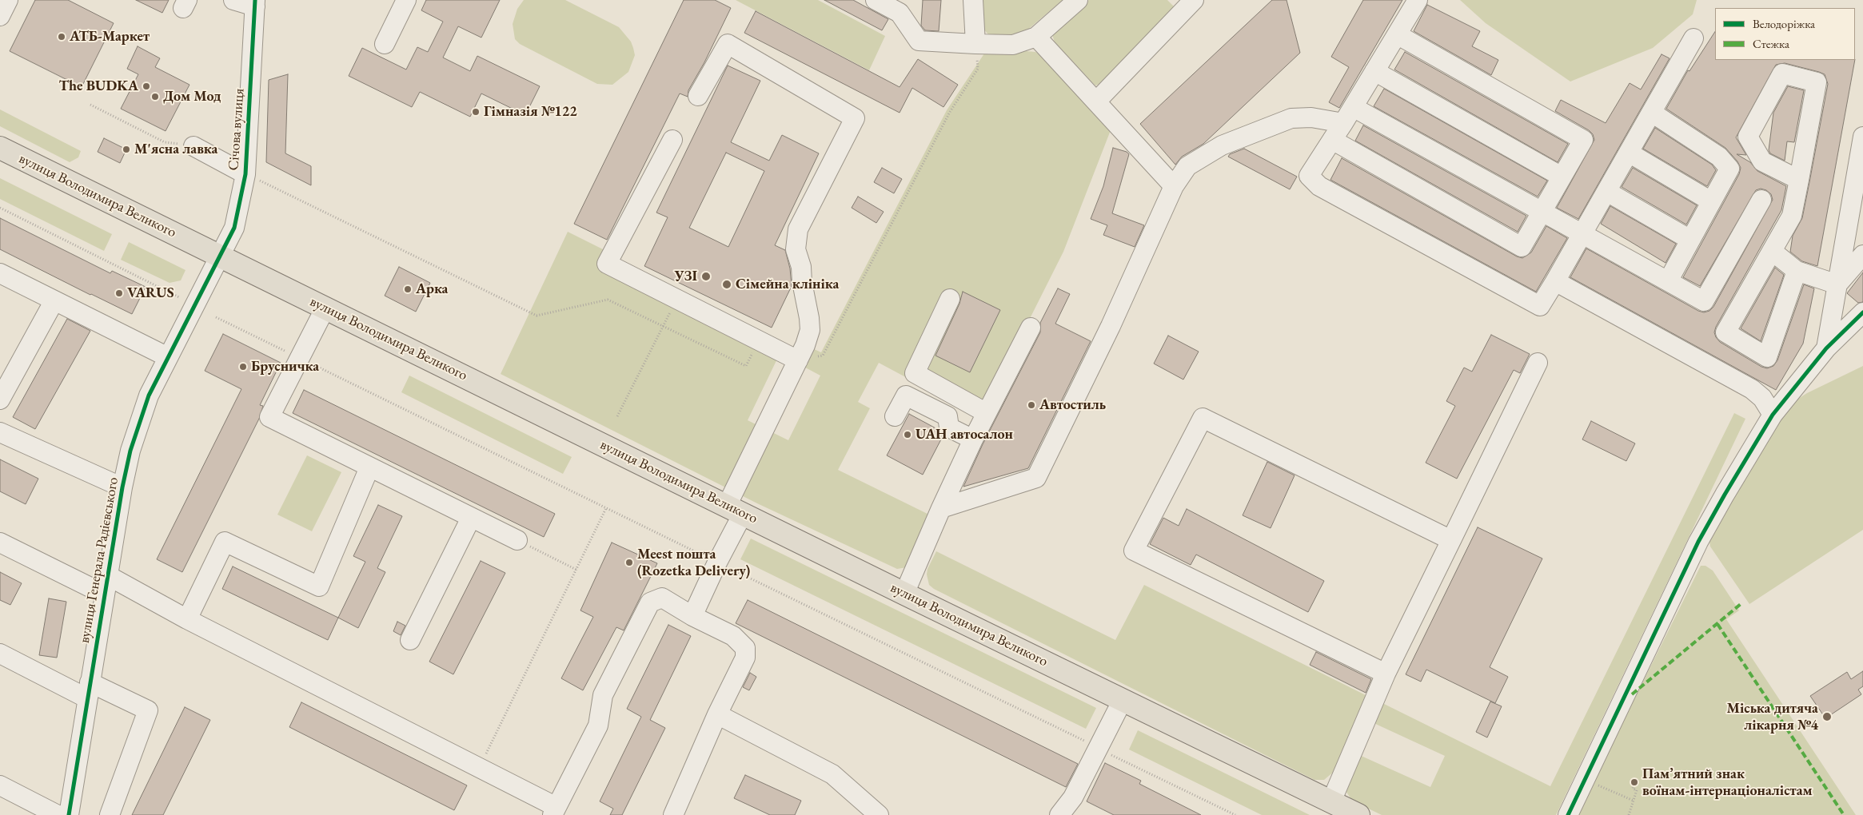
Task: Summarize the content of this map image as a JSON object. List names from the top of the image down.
{
  "streets": {
    "main road": ["вулиця Володимира Великого"],
    "street": ["Січова вулиця", "вулиця Генерала Радієвського"]
  },
  "crossings": [
    ["Січова вулиця", "вулиця Володимира Великого"],
    ["Січова вулиця", "вулиця Генерала Радієвського"],
    ["вулиця Володимира Великого", "вулиця Генерала Радієвського"]
  ],
  "places": [
    "АТБ-Маркет",
    "The BUDKA",
    "Дом Мод",
    "Гімназія №122",
    "М'ясна лавка",
    "УЗІ",
    "Сімейна клініка",
    "Арка",
    "VARUS",
    "Брусничка",
    "Автостиль",
    "UAH автосалон",
    "Meest пошта (Rozetka Delivery)",
    "Міська дитяча лікарня №4",
    "Пам’ятний знак воїнам-інтернаціоналістам"
  ],
  "legend": ["Велодоріжка", "Стежка"]
}
